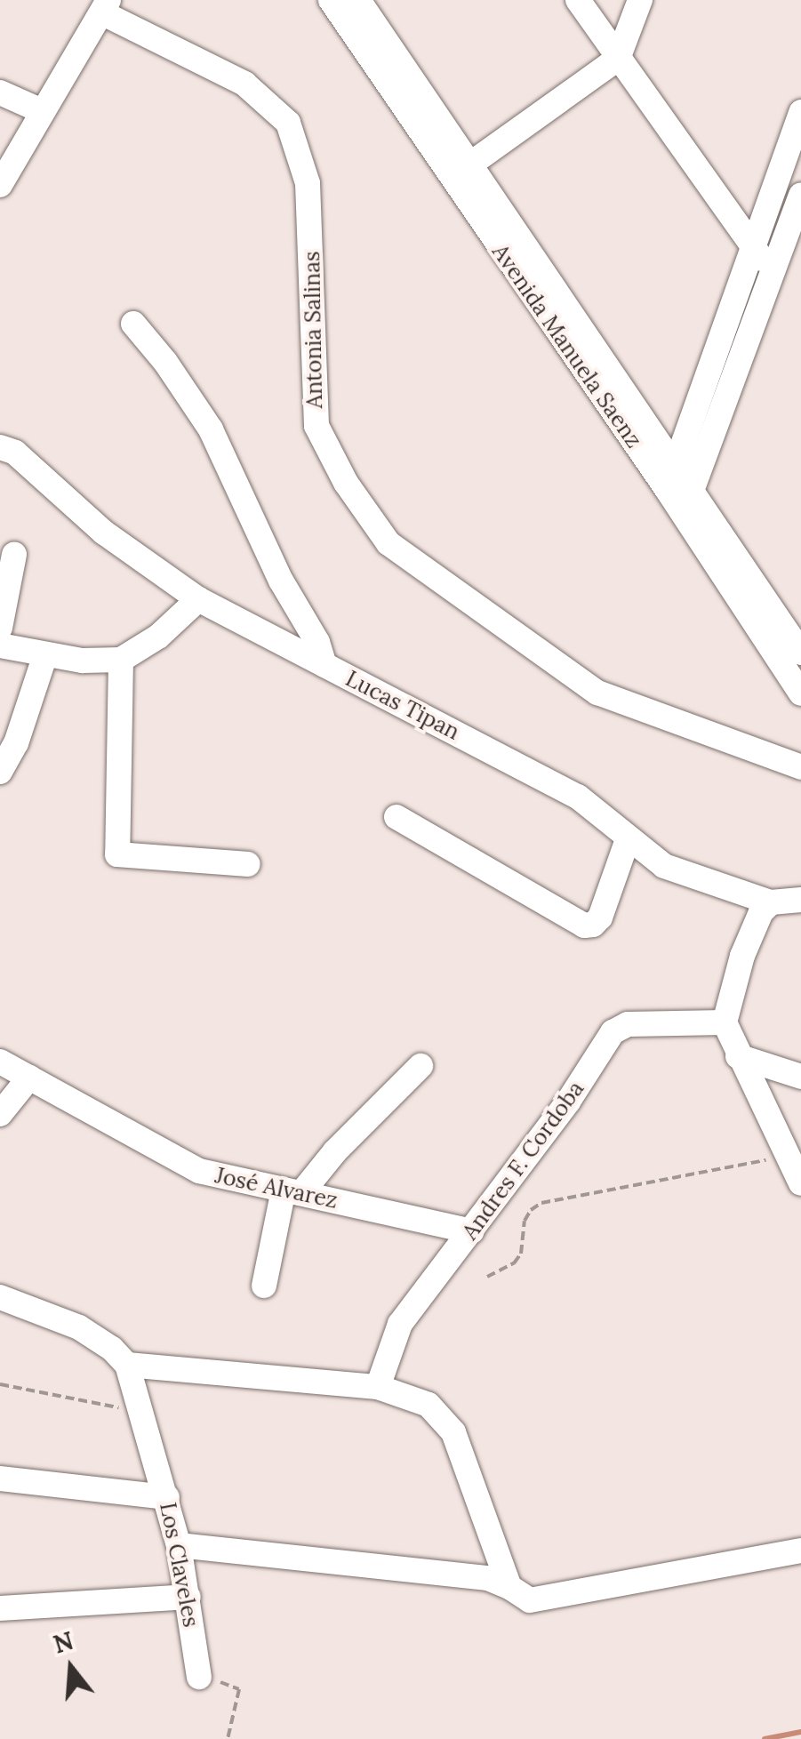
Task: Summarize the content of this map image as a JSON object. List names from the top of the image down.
{
  "streets": {
    "street": [
      "Antonia Salinas",
      "Avenida Manuela Saenz",
      "Lucas Tipan",
      "Andres F. Cordoba",
      "José Alvarez",
      "Los Claveles"
    ]
  },
  "crossings": [
    ["Andres F. Cordoba", "José Alvarez"]
  ],
  "north": "top"
}
